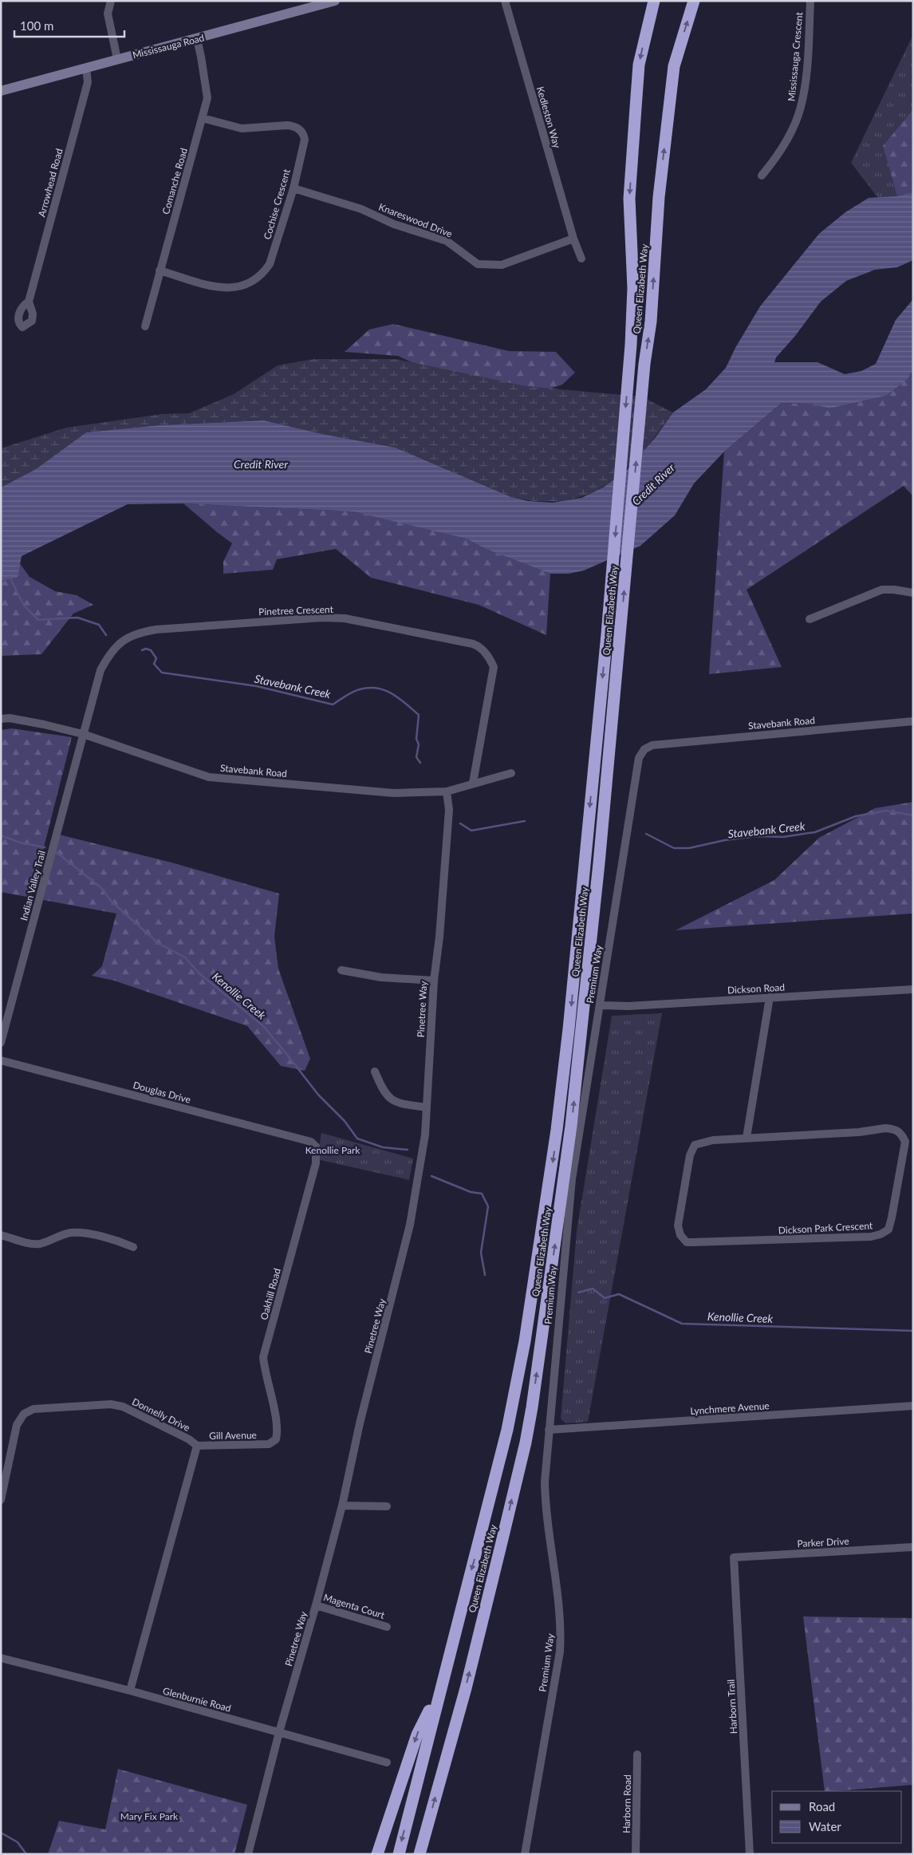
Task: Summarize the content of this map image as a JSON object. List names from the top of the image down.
{
  "streets": {
    "highway": ["Queen Elizabeth Way"],
    "main road": ["Mississauga Road"],
    "street": [
      "Mississauga Crescent",
      "Kedleston Way",
      "Comanche Road",
      "Arrowhead Road",
      "Cochise Crescent",
      "Knareswood Drive",
      "Pinetree Crescent",
      "Stavebank Road",
      "Indian Valley Trail",
      "Premium Way",
      "Dickson Road",
      "Pinetree Way",
      "Douglas Drive",
      "Dickson Park Crescent",
      "Oakhill Road",
      "Lynchmere Avenue",
      "Donnelly Drive",
      "Gill Avenue",
      "Parker Drive",
      "Magenta Court",
      "Glenburnie Road",
      "Harborn Trail",
      "Harborn Road"
    ]
  },
  "crossings": [
    ["Mississauga Road", "Comanche Road"],
    ["Mississauga Road", "Arrowhead Road"],
    ["Kedleston Way", "Knareswood Drive"],
    ["Comanche Road", "Cochise Crescent"],
    ["Cochise Crescent", "Knareswood Drive"],
    ["Pinetree Crescent", "Stavebank Road"],
    ["Pinetree Crescent", "Indian Valley Trail"],
    ["Stavebank Road", "Indian Valley Trail"],
    ["Stavebank Road", "Premium Way"],
    ["Stavebank Road", "Pinetree Way"],
    ["Premium Way", "Dickson Road"],
    ["Premium Way", "Lynchmere Avenue"],
    ["Pinetree Way", "Magenta Court"],
    ["Pinetree Way", "Glenburnie Road"],
    ["Douglas Drive", "Oakhill Road"],
    ["Oakhill Road", "Gill Avenue"],
    ["Donnelly Drive", "Gill Avenue"],
    ["Parker Drive", "Harborn Trail"]
  ],
  "water": ["Credit River", "Stavebank Creek", "Kenollie Creek"],
  "parks": ["Kenollie Park", "Mary Fix Park"],
  "legend": ["Road", "Water"],
  "scale_bar": "100 m"
}
